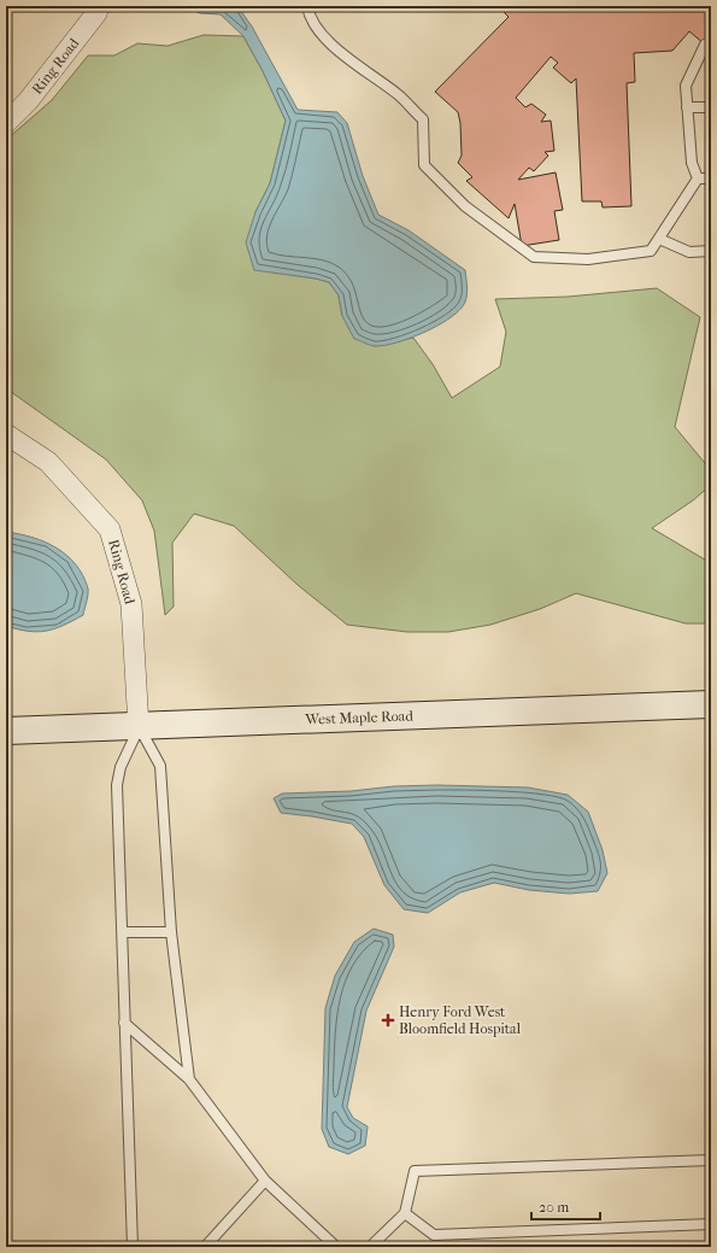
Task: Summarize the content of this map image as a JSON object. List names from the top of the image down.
{
  "streets": {
    "main road": ["West Maple Road"],
    "street": ["Ring Road"]
  },
  "crossings": [
    ["Ring Road", "West Maple Road"]
  ],
  "places": {
    "health": ["Henry Ford West Bloomfield Hospital"]
  },
  "scale_bar": "20 m"
}
